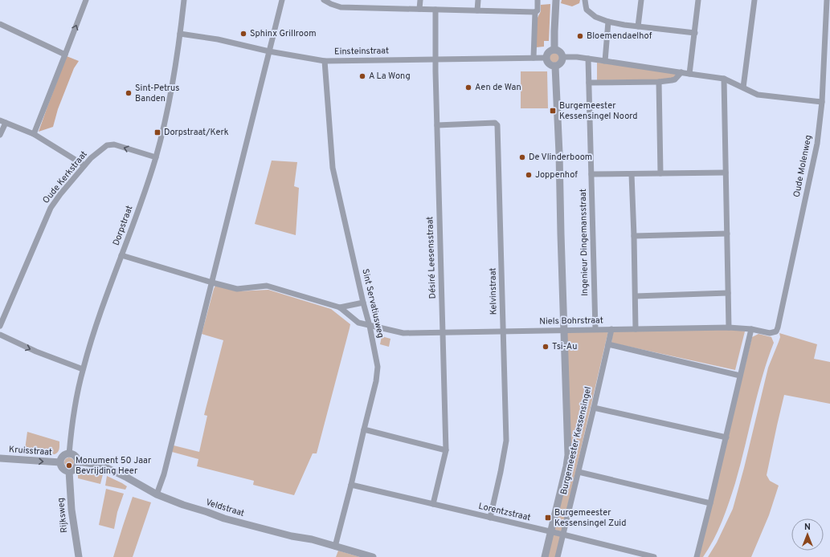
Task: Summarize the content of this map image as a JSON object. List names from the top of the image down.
{
  "streets": {
    "street": [
      "Einsteinstraat",
      "Oude Molenweg",
      "Oude Kerkstraat",
      "Dorpstraat",
      "Ingenieur Dingemansstraat",
      "Désiré Leesensstraat",
      "Kelvinstraat",
      "Sint Servatiusweg",
      "Niels Bohrstraat",
      "Burgemeester Kessensingel",
      "Kruisstraat",
      "Veldstraat",
      "Lorentzstraat",
      "Rijksweg"
    ]
  },
  "crossings": [
    ["Einsteinstraat", "Dorpstraat"],
    ["Einsteinstraat", "Désiré Leesensstraat"],
    ["Einsteinstraat", "Sint Servatiusweg"],
    ["Einsteinstraat", "Burgemeester Kessensingel"],
    ["Oude Molenweg", "Niels Bohrstraat"],
    ["Oude Kerkstraat", "Dorpstraat"],
    ["Dorpstraat", "Kruisstraat"],
    ["Dorpstraat", "Veldstraat"],
    ["Dorpstraat", "Rijksweg"],
    ["Ingenieur Dingemansstraat", "Niels Bohrstraat"],
    ["Désiré Leesensstraat", "Kelvinstraat"],
    ["Désiré Leesensstraat", "Niels Bohrstraat"],
    ["Désiré Leesensstraat", "Lorentzstraat"],
    ["Kelvinstraat", "Niels Bohrstraat"],
    ["Kelvinstraat", "Lorentzstraat"],
    ["Sint Servatiusweg", "Niels Bohrstraat"],
    ["Sint Servatiusweg", "Veldstraat"],
    ["Sint Servatiusweg", "Lorentzstraat"],
    ["Niels Bohrstraat", "Burgemeester Kessensingel"],
    ["Burgemeester Kessensingel", "Lorentzstraat"],
    ["Kruisstraat", "Veldstraat"],
    ["Kruisstraat", "Rijksweg"],
    ["Veldstraat", "Rijksweg"]
  ],
  "one_way": ["Kruisstraat"],
  "places": {
    "other": [
      "Sphinx Grillroom",
      "Bloemendaelhof",
      "A La Wong",
      "Aen de Wan",
      "Sint-Petrus Banden",
      "De Vlinderboom",
      "Joppenhof",
      "Tsi-Au",
      "Monument 50 Jaar Bevrijding Heer"
    ],
    "transit": ["Burgemeester Kessensingel Noord", "Dorpstraat/Kerk", "Burgemeester Kessensingel Zuid"]
  },
  "north": "top"
}
